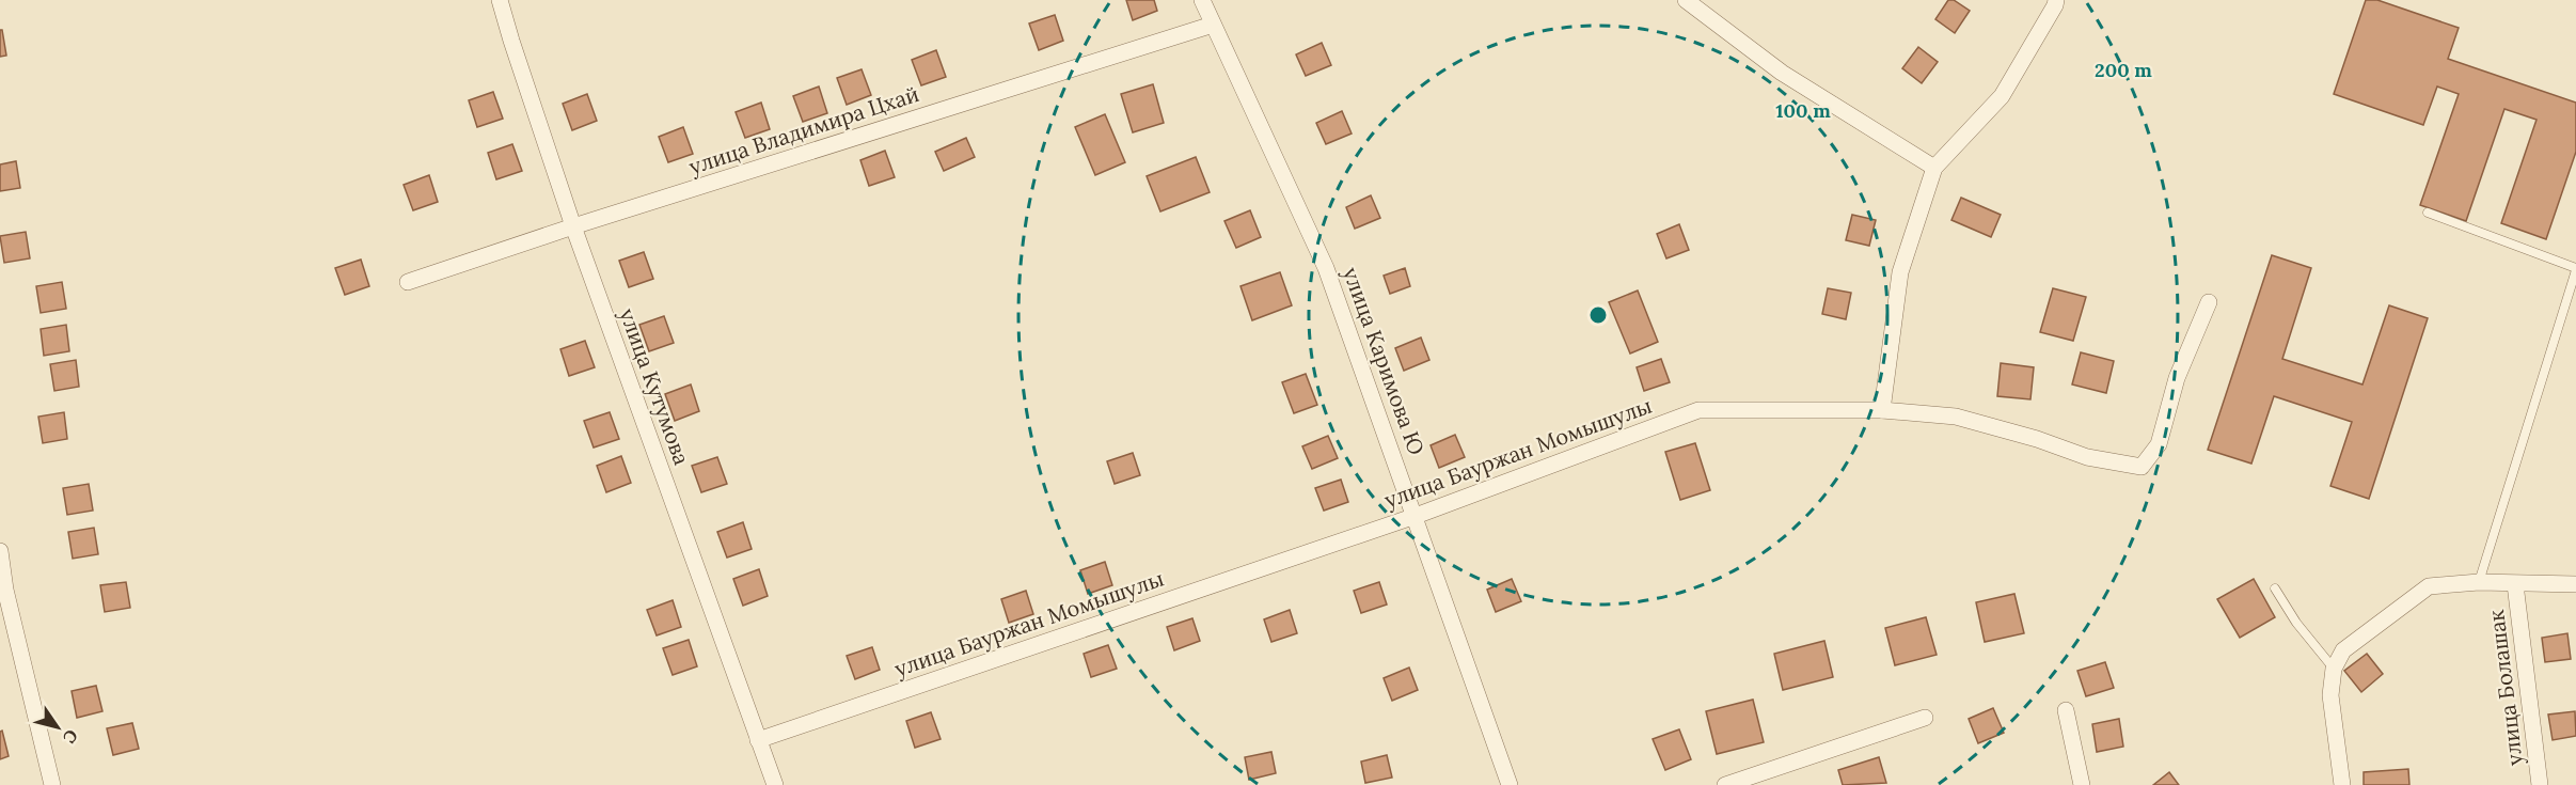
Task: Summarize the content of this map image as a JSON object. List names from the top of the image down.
{
  "streets": {
    "street": [
      "улица Владимира Цхай",
      "улица Каримова Ю",
      "улица Кутумова",
      "улица Бауржан Момышулы",
      "улица Болашак"
    ]
  },
  "crossings": [
    ["улица Владимира Цхай", "улица Каримова Ю"],
    ["улица Владимира Цхай", "улица Кутумова"],
    ["улица Каримова Ю", "улица Бауржан Момышулы"],
    ["улица Кутумова", "улица Бауржан Момышулы"]
  ],
  "north": "bottom right",
  "rings": ["200 m", "100 m"]
}
